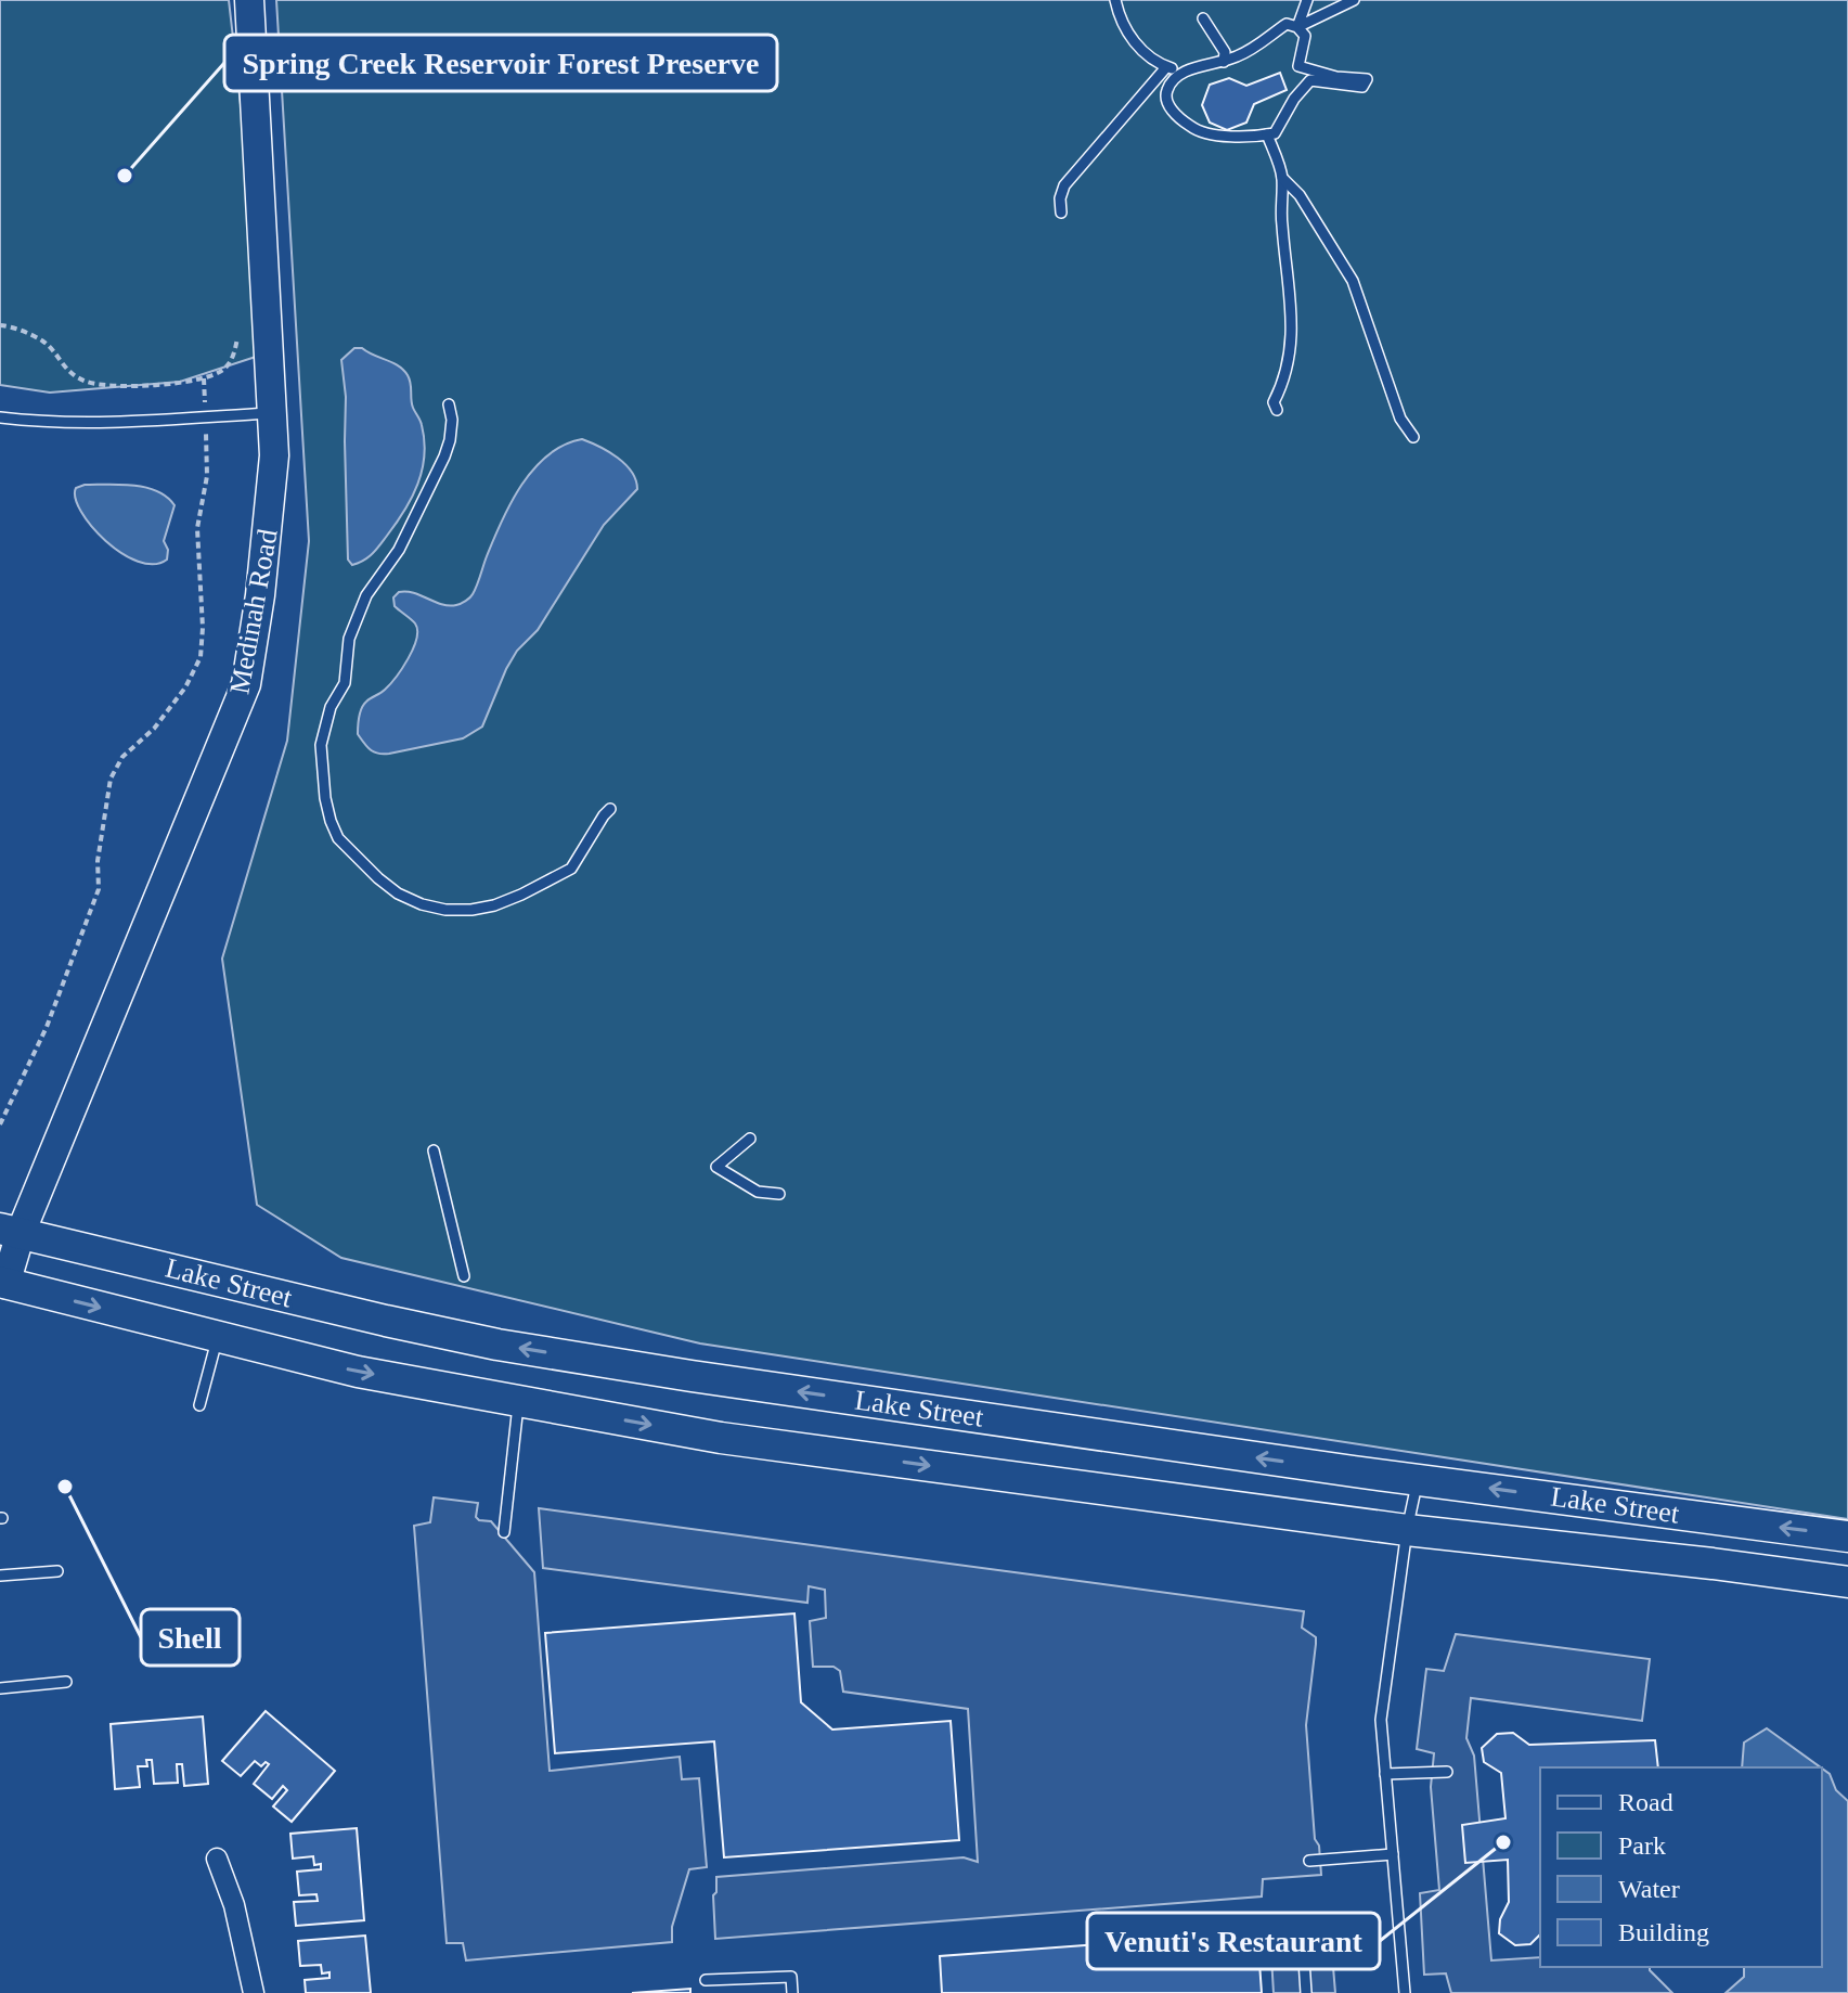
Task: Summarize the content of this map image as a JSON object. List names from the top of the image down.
{
  "streets": {
    "main road": ["Medinah Road", "Lake Street"]
  },
  "crossings": [
    ["Medinah Road", "Lake Street"]
  ],
  "places": ["Spring Creek Reservoir Forest Preserve", "Shell", "Venuti's Restaurant"],
  "legend": [
    "Road",
    "Park",
    "Water",
    "Building"
  ]
}
